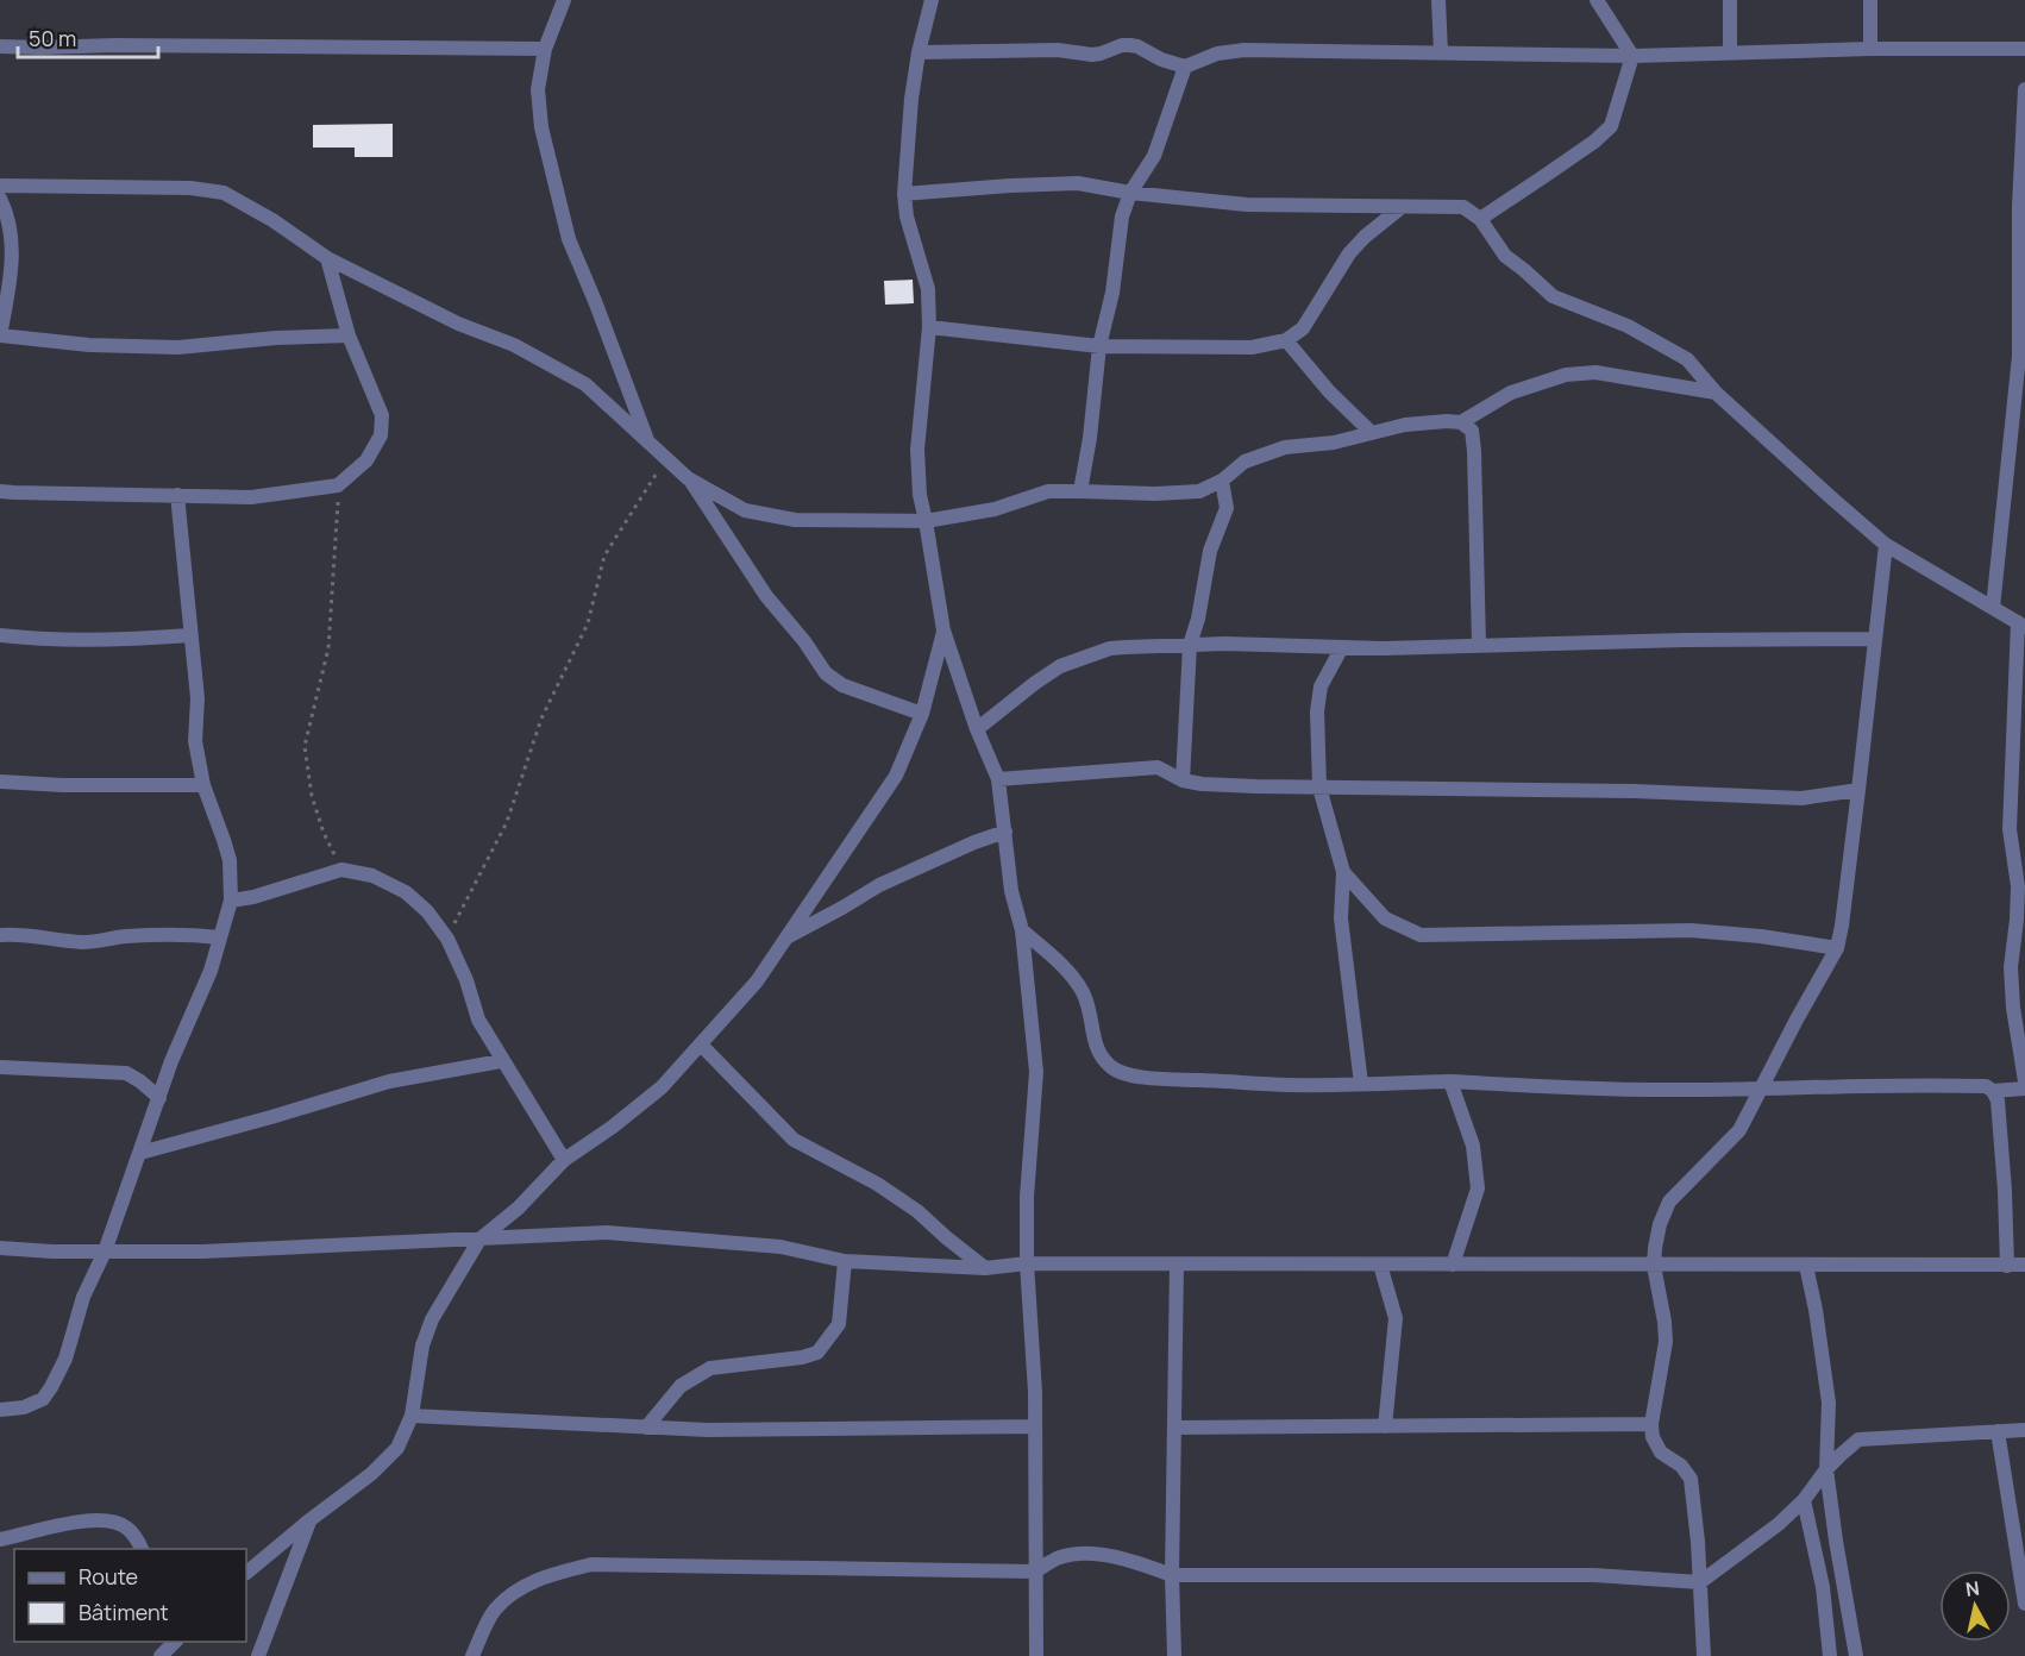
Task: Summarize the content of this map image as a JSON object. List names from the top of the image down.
{
  "legend": ["Route", "Bâtiment"],
  "scale_bar": "50 m",
  "north": "top"
}
